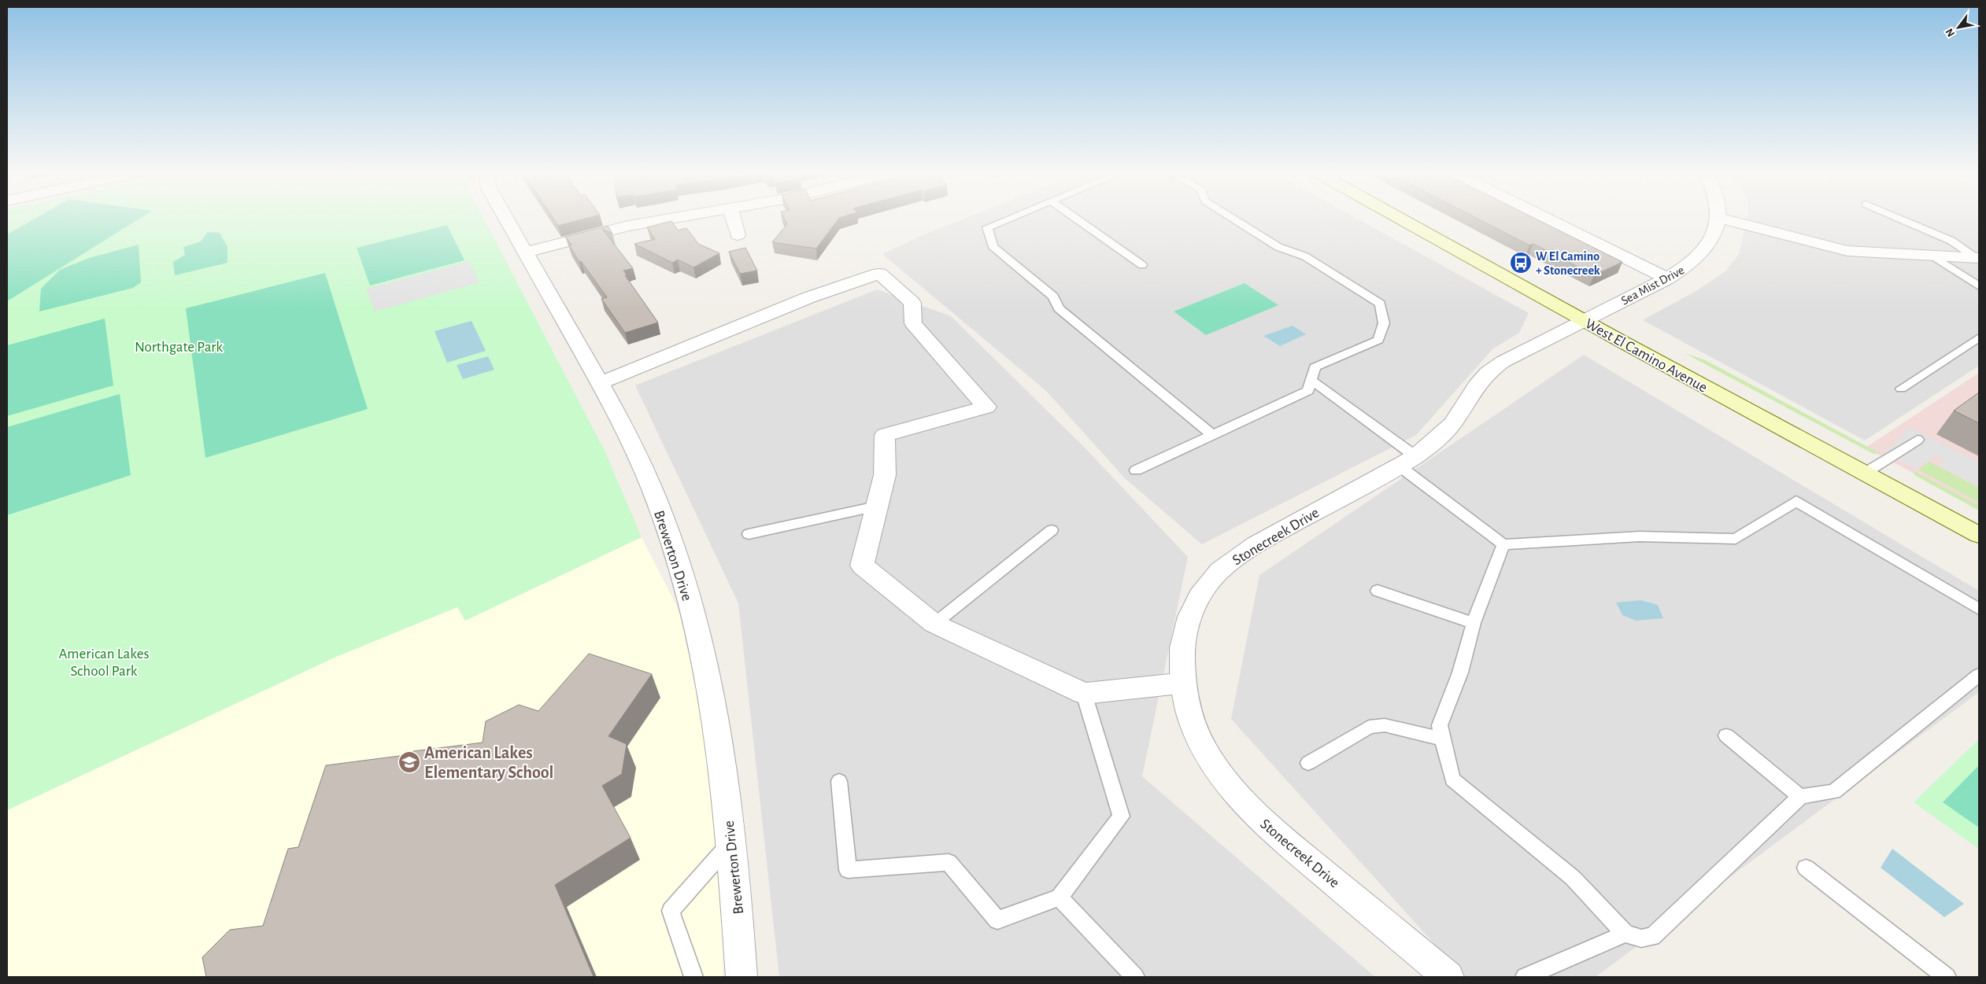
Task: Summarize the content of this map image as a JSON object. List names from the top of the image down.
{
  "streets": {
    "main road": ["West El Camino Avenue"],
    "street": ["Sea Mist Drive", "Stonecreek Drive", "Brewerton Drive"]
  },
  "crossings": [
    ["Sea Mist Drive", "West El Camino Avenue"],
    ["Sea Mist Drive", "Stonecreek Drive"],
    ["West El Camino Avenue", "Stonecreek Drive"]
  ],
  "parks": ["Northgate Park", "American Lakes School Park"],
  "places": {
    "bus stop": ["W El Camino + Stonecreek"],
    "school or university": ["American Lakes Elementary School"]
  },
  "north": "bottom left"
}
